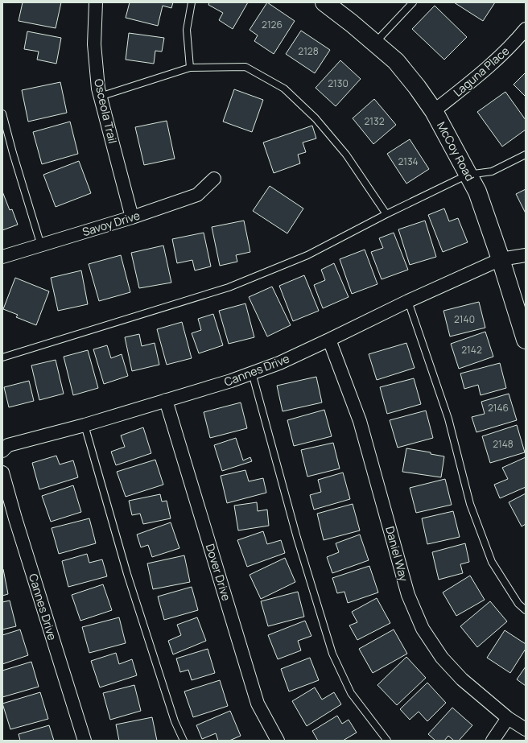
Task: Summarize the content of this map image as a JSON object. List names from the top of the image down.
{
  "streets": {
    "street": [
      "Laguna Place",
      "Osceola Trail",
      "McCoy Road",
      "Savoy Drive",
      "Cannes Drive",
      "Daniel Way",
      "Dover Drive"
    ]
  },
  "crossings": [
    ["Laguna Place", "McCoy Road"],
    ["Osceola Trail", "Savoy Drive"],
    ["McCoy Road", "Cannes Drive"],
    ["Cannes Drive", "Daniel Way"],
    ["Cannes Drive", "Dover Drive"]
  ],
  "house_numbers": [
    "2126",
    "2128",
    "2130",
    "2132",
    "2134",
    "2140",
    "2142",
    "2146",
    "2148"
  ]
}
